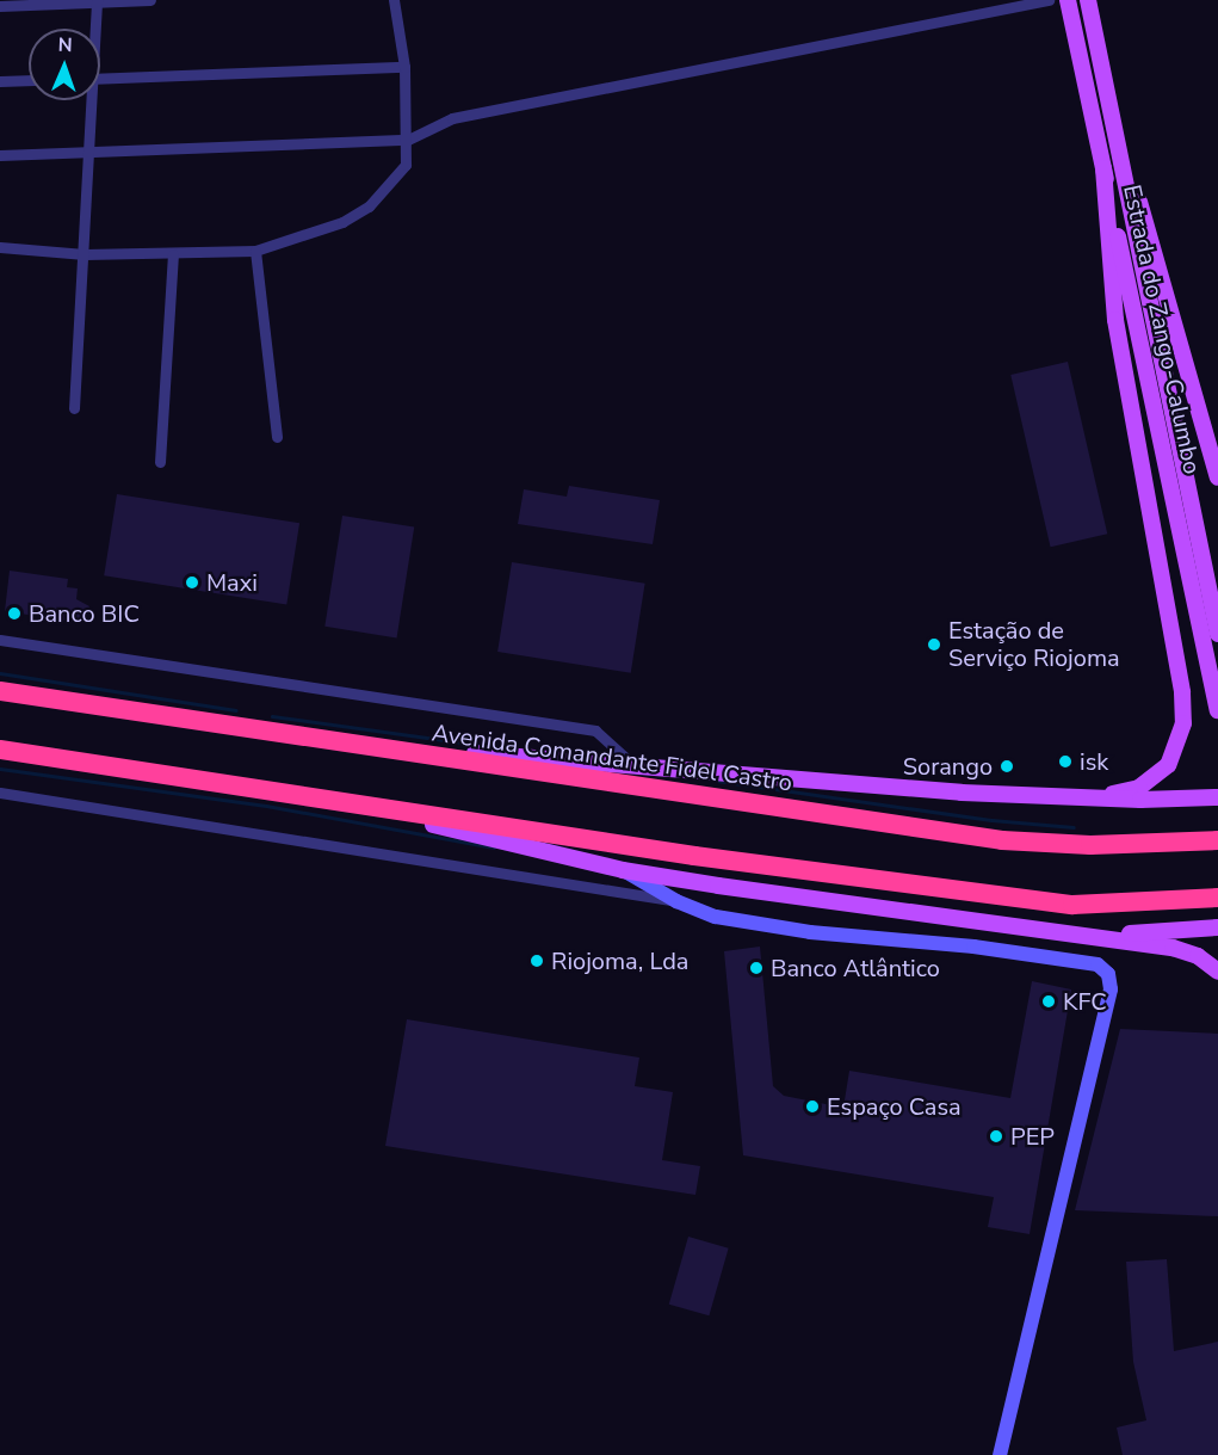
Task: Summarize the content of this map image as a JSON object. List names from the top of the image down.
{
  "streets": {
    "highway": ["Avenida Comandante Fidel Castro"],
    "main road": ["Estrada do Zango-Calumbo"]
  },
  "places": [
    "Maxi",
    "Banco BIC",
    "Estação de Serviço Riojoma",
    "isk",
    "Sorango",
    "Riojoma, Lda",
    "Banco Atlântico",
    "KFC",
    "Espaço Casa",
    "PEP"
  ],
  "north": "top"
}
